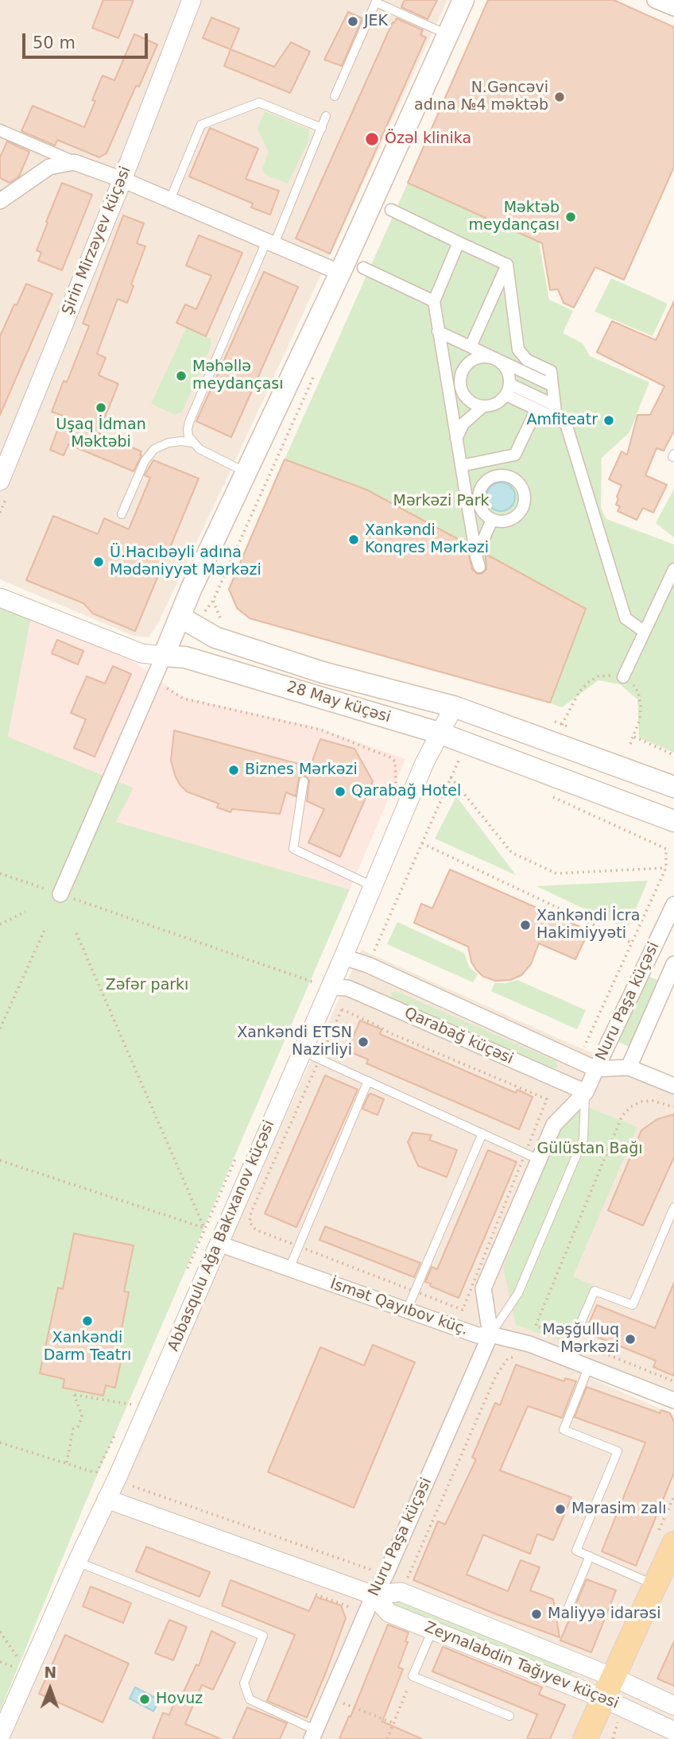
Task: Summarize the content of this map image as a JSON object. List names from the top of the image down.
{
  "streets": {
    "main road": ["28 May küçəsi"],
    "street": [
      "Şirin Mirzəyev küçəsi",
      "Nuru Paşa küçəsi",
      "Qarabağ küçəsi",
      "Abbasqulu Ağa Bakıxanov küçəsi",
      "İsmət Qayıbov küç.",
      "Zeynalabdin Tağıyev küçəsi"
    ]
  },
  "crossings": [
    ["28 May küçəsi", "Abbasqulu Ağa Bakıxanov küçəsi"],
    ["Nuru Paşa küçəsi", "Qarabağ küçəsi"],
    ["Nuru Paşa küçəsi", "İsmət Qayıbov küç."],
    ["Nuru Paşa küçəsi", "Zeynalabdin Tağıyev küçəsi"],
    ["Qarabağ küçəsi", "Abbasqulu Ağa Bakıxanov küçəsi"],
    ["Abbasqulu Ağa Bakıxanov küçəsi", "İsmət Qayıbov küç."],
    ["Abbasqulu Ağa Bakıxanov küçəsi", "Zeynalabdin Tağıyev küçəsi"]
  ],
  "parks": ["Mərkəzi Park", "Zəfər parkı", "Gülüstan Bağı"],
  "places": [
    "JEK",
    "N.Gəncəvi adına №4 məktəb",
    "Özəl klinika",
    "Məktəb meydançası",
    "Məhəllə meydançası",
    "Uşaq İdman Məktəbi",
    "Amfiteatr",
    "Xankəndi Konqres Mərkəzi",
    "Ü.Hacıbəyli adına Mədəniyyət Mərkəzi",
    "Biznes Mərkəzi",
    "Qarabağ Hotel",
    "Xankəndi İcra Hakimiyyəti",
    "Xankəndi ETSN Nazirliyi",
    "Xankəndi Darm Teatrı",
    "Məşğulluq Mərkəzi",
    "Mərasim zalı",
    "Maliyyə idarəsi",
    "Hovuz"
  ],
  "scale_bar": "50 m",
  "north": "top"
}
